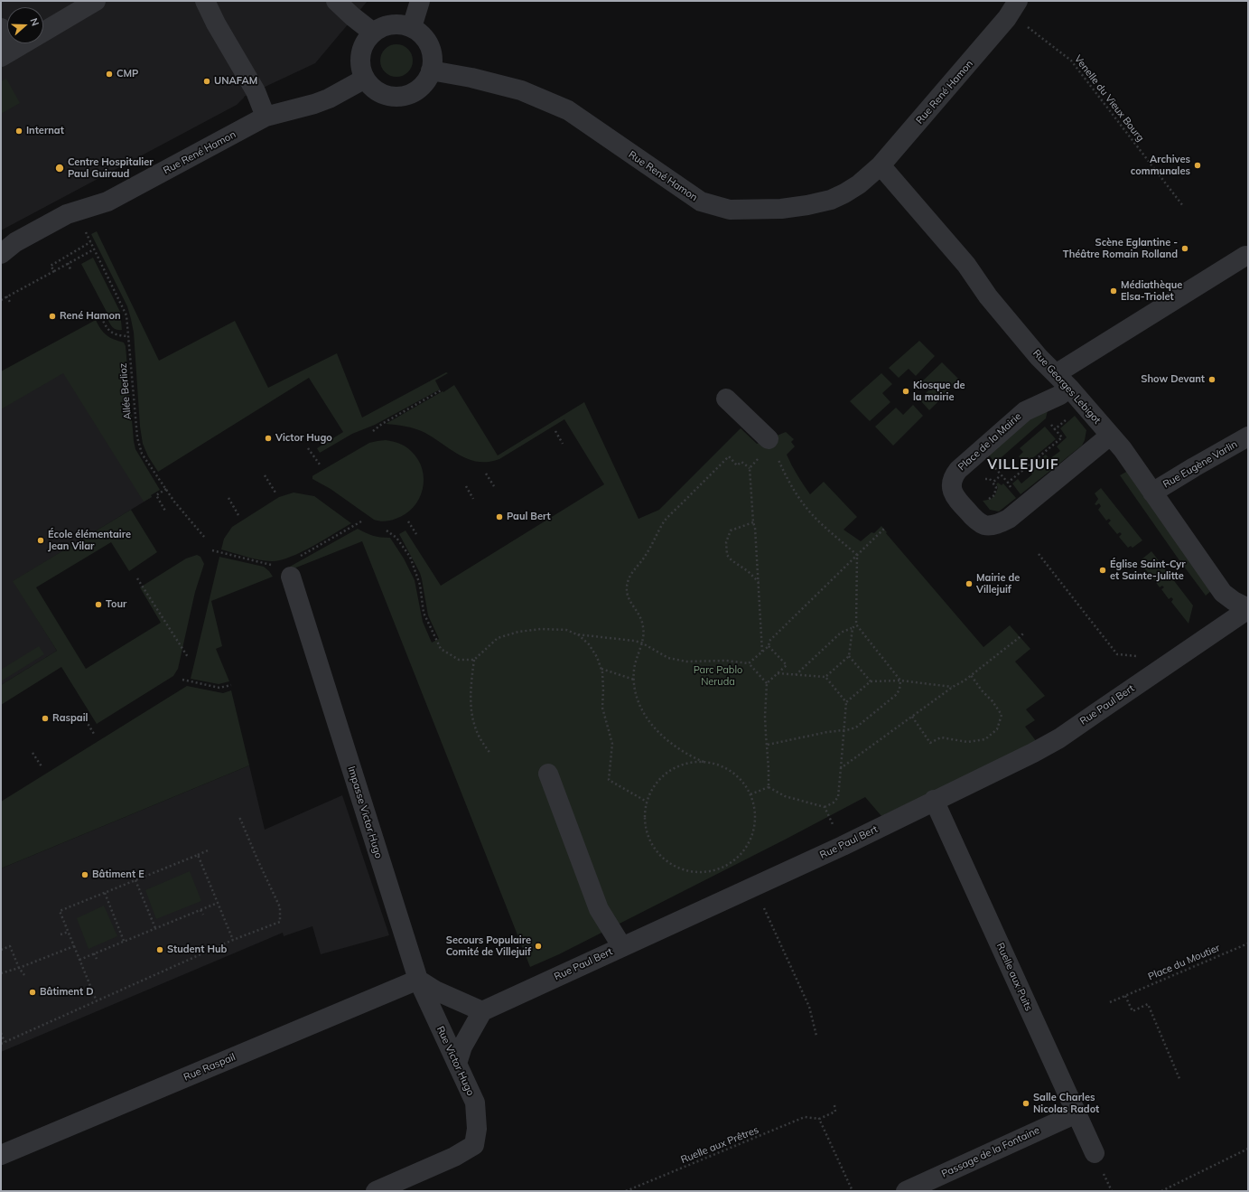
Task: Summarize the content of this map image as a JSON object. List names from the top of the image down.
{
  "streets": {
    "street": [
      "Rue René Hamon",
      "Rue Georges Lebigot",
      "Place de la Mairie",
      "Rue Eugène Varlin",
      "Rue Paul Bert",
      "Impasse Victor Hugo",
      "Ruelle aux Puits",
      "Rue Victor Hugo",
      "Rue Raspail",
      "Passage de la Fontaine"
    ],
    "path": [
      "Venelle du Vieux Bourg",
      "Allée Berlioz",
      "Place du Moutier",
      "Ruelle aux Prêtres"
    ]
  },
  "crossings": [
    ["Rue René Hamon", "Venelle du Vieux Bourg"],
    ["Rue René Hamon", "Rue Georges Lebigot"],
    ["Rue Georges Lebigot", "Place de la Mairie"],
    ["Rue Georges Lebigot", "Rue Eugène Varlin"],
    ["Rue Georges Lebigot", "Rue Paul Bert"],
    ["Rue Paul Bert", "Ruelle aux Puits"],
    ["Impasse Victor Hugo", "Rue Victor Hugo"],
    ["Impasse Victor Hugo", "Rue Raspail"],
    ["Ruelle aux Puits", "Passage de la Fontaine"],
    ["Rue Victor Hugo", "Rue Raspail"]
  ],
  "districts": ["VILLEJUIF"],
  "parks": ["Parc Pablo Neruda"],
  "places": [
    "CMP",
    "UNAFAM",
    "Internat",
    "Archives communales",
    "Centre Hospitalier Paul Guiraud",
    "Scène Eglantine - Théâtre Romain Rolland",
    "Médiathèque Elsa-Triolet",
    "René Hamon",
    "Show Devant",
    "Kiosque de la mairie",
    "Victor Hugo",
    "Paul Bert",
    "École élémentaire Jean Vilar",
    "Église Saint-Cyr et Sainte-Julitte",
    "Mairie de Villejuif",
    "Tour",
    "Raspail",
    "Bâtiment E",
    "Secours Populaire Comité de Villejuif",
    "Student Hub",
    "Bâtiment D",
    "Salle Charles Nicolas Radot"
  ],
  "north": "right"
}
